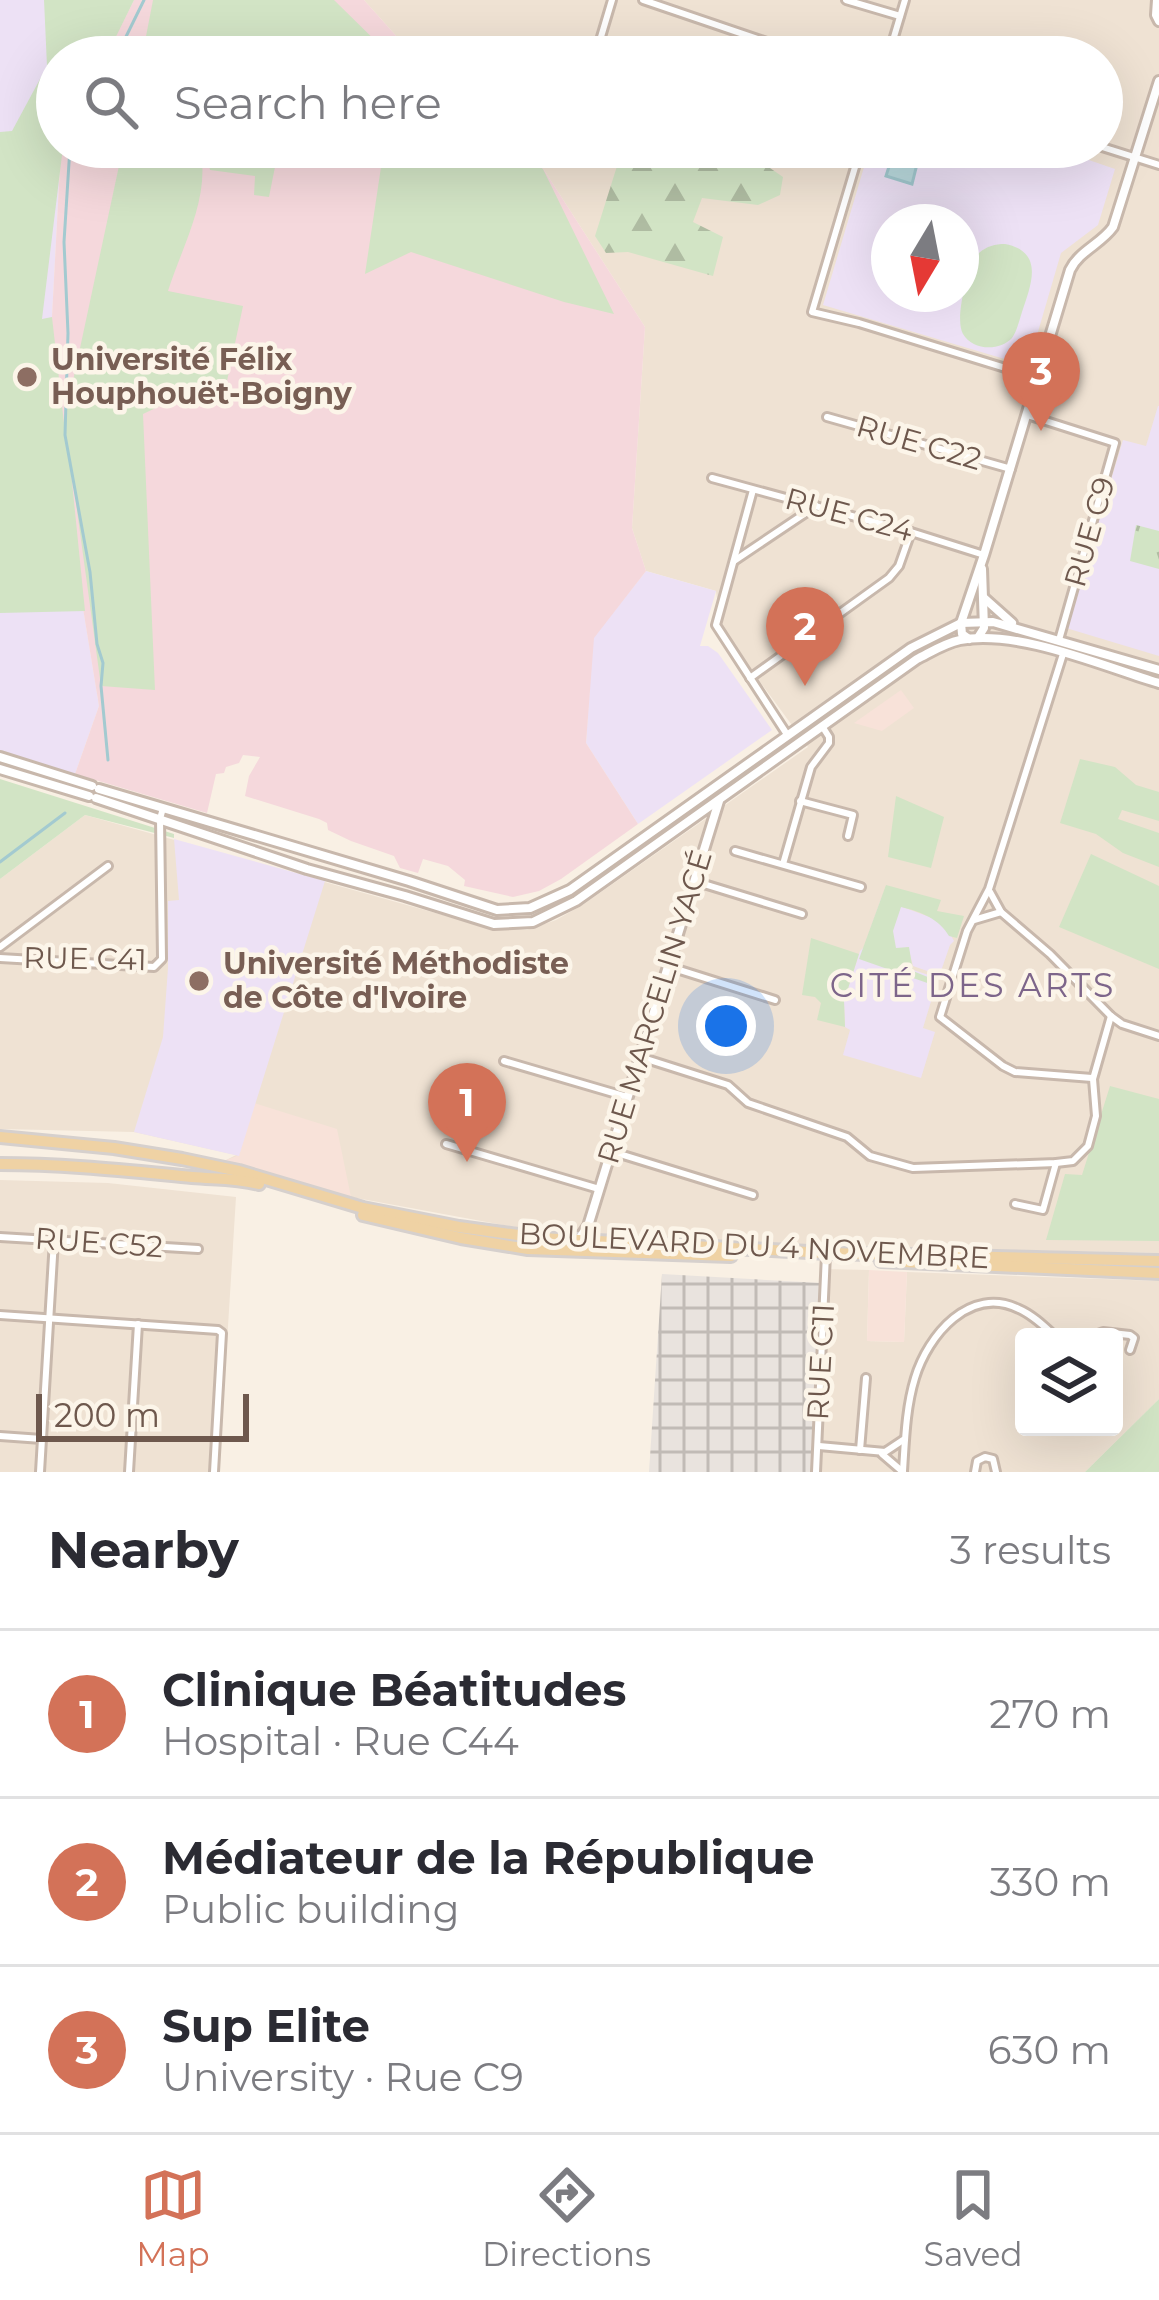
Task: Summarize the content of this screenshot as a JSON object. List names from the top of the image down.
{
  "streets": {
    "main road": ["BOULEVARD DU 4 NOVEMBRE"],
    "street": [
      "RUE C22",
      "RUE C24",
      "RUE C9",
      "RUE C41",
      "RUE MARCELIN YACÉ",
      "RUE C52",
      "RUE C11"
    ]
  },
  "crossings": [
    ["RUE MARCELIN YACÉ", "BOULEVARD DU 4 NOVEMBRE"],
    ["BOULEVARD DU 4 NOVEMBRE", "RUE C11"]
  ],
  "districts": ["CITÉ DES ARTS"],
  "places": ["Université Félix Houphouët-Boigny", "Université Méthodiste de Côte d'Ivoire"],
  "scale_bar": "200 m",
  "north": "bottom",
  "page": {
    "search": "Search here",
    "pins": ["3", "2", "1"],
    "scale": "200 m",
    "heading": ["Nearby", "3 results"],
    "list": [
      {
        "mark": "1",
        "name": "Clinique Béatitudes",
        "note": "Hospital · Rue C44",
        "value": "270 m"
      },
      {
        "mark": "2",
        "name": "Médiateur de la République",
        "note": "Public building",
        "value": "330 m"
      },
      {
        "mark": "3",
        "name": "Sup Elite",
        "note": "University · Rue C9",
        "value": "630 m"
      }
    ],
    "nav": ["Map", "Directions", "Saved"]
  }
}
